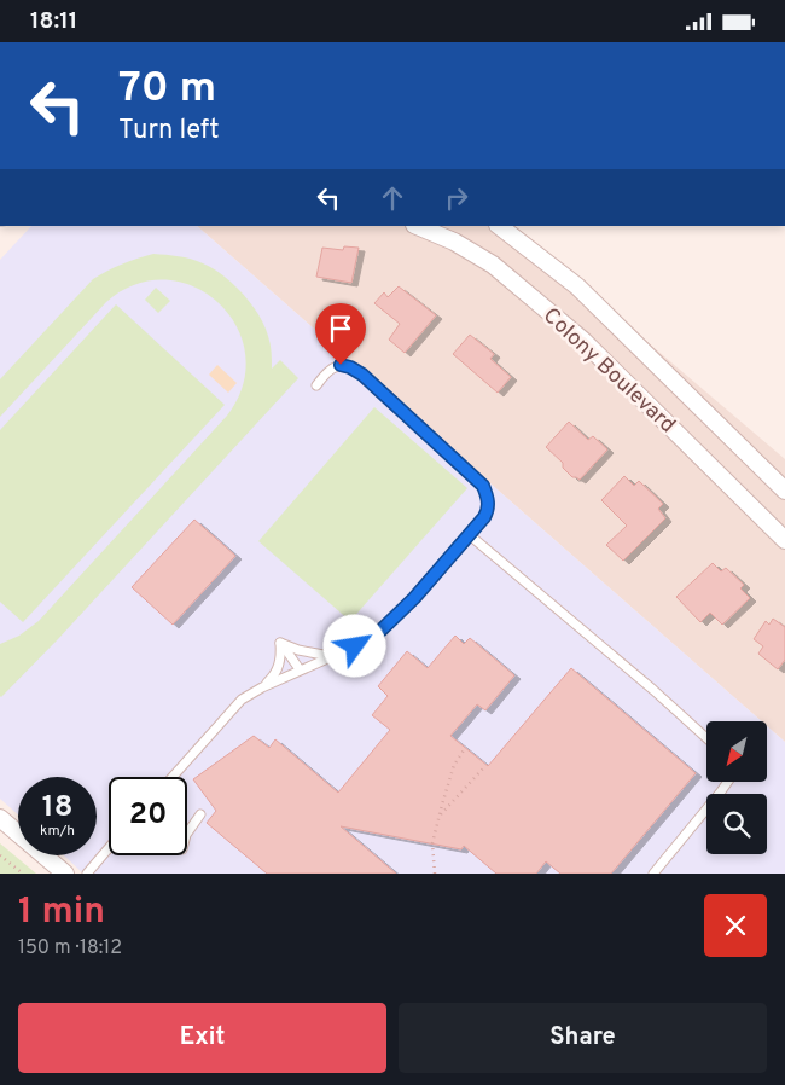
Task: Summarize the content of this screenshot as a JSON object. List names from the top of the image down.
{
  "streets": {
    "street": ["Colony Boulevard"]
  },
  "north": "bottom left",
  "page": {
    "status": "18:11",
    "turn": ["70 m", "Turn left"],
    "speed": "18 km/h",
    "limit": "20",
    "heading": ["1 min", "150 m · 18:12"],
    "buttons": ["Exit", "Share"]
  }
}
